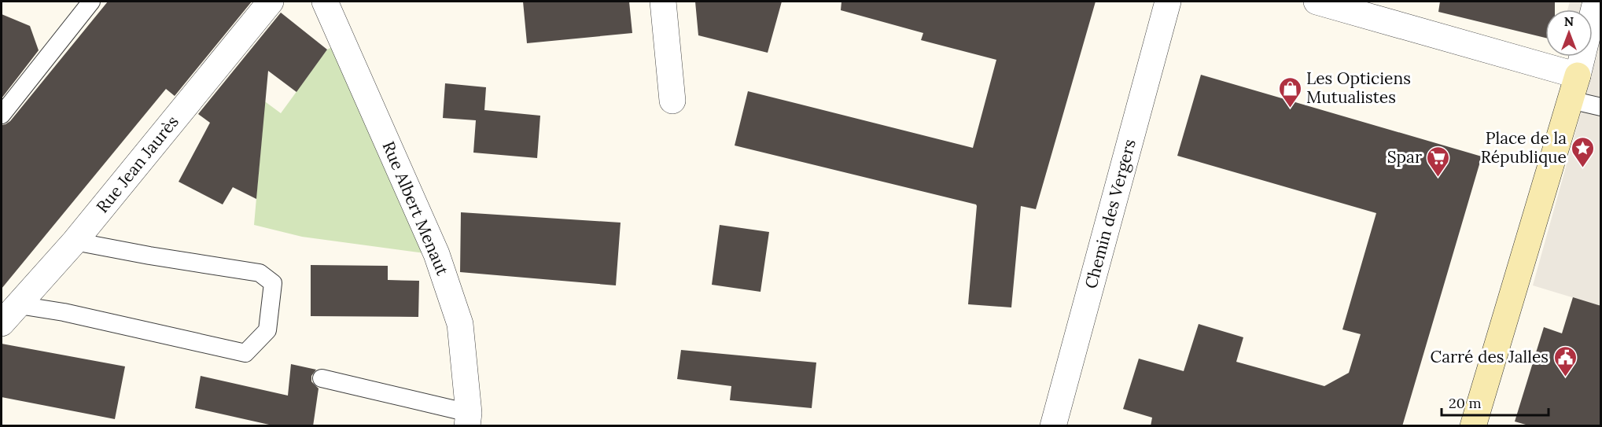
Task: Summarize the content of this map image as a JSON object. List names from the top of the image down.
{
  "streets": {
    "street": ["Rue Jean Jaurès", "Rue Albert Menaut", "Chemin des Vergers"]
  },
  "places": {
    "shop": ["Les Opticiens Mutualistes"],
    "place": ["Place de la République"],
    "supermarket": ["Spar"],
    "public building": ["Carré des Jalles"]
  },
  "scale_bar": "20 m",
  "north": "top"
}
